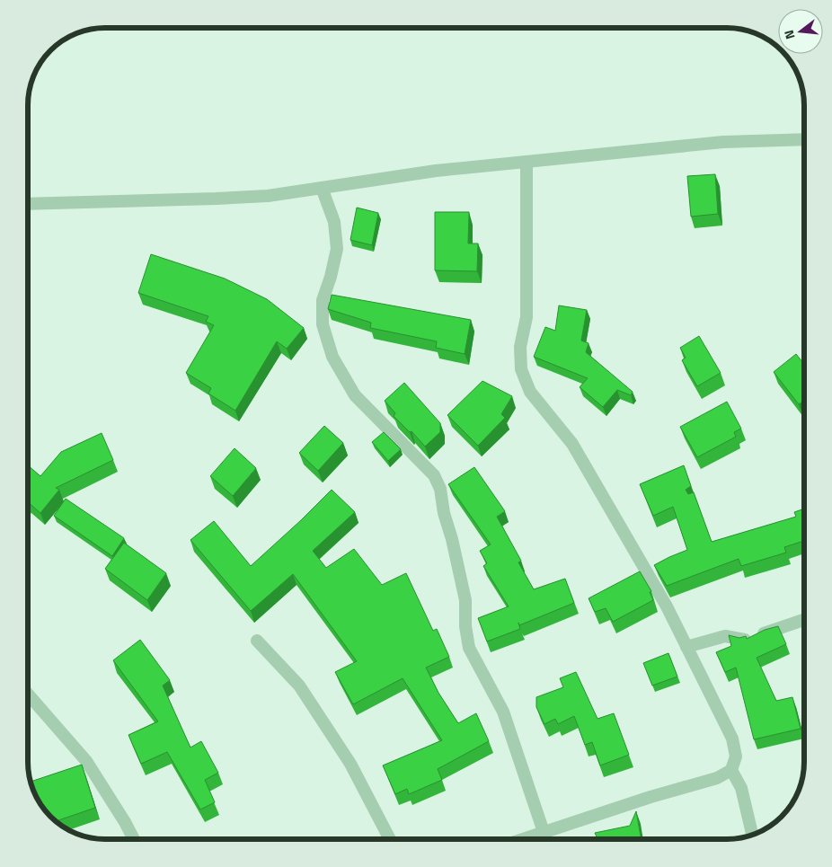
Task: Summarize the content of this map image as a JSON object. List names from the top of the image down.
{
  "north": "left"
}
